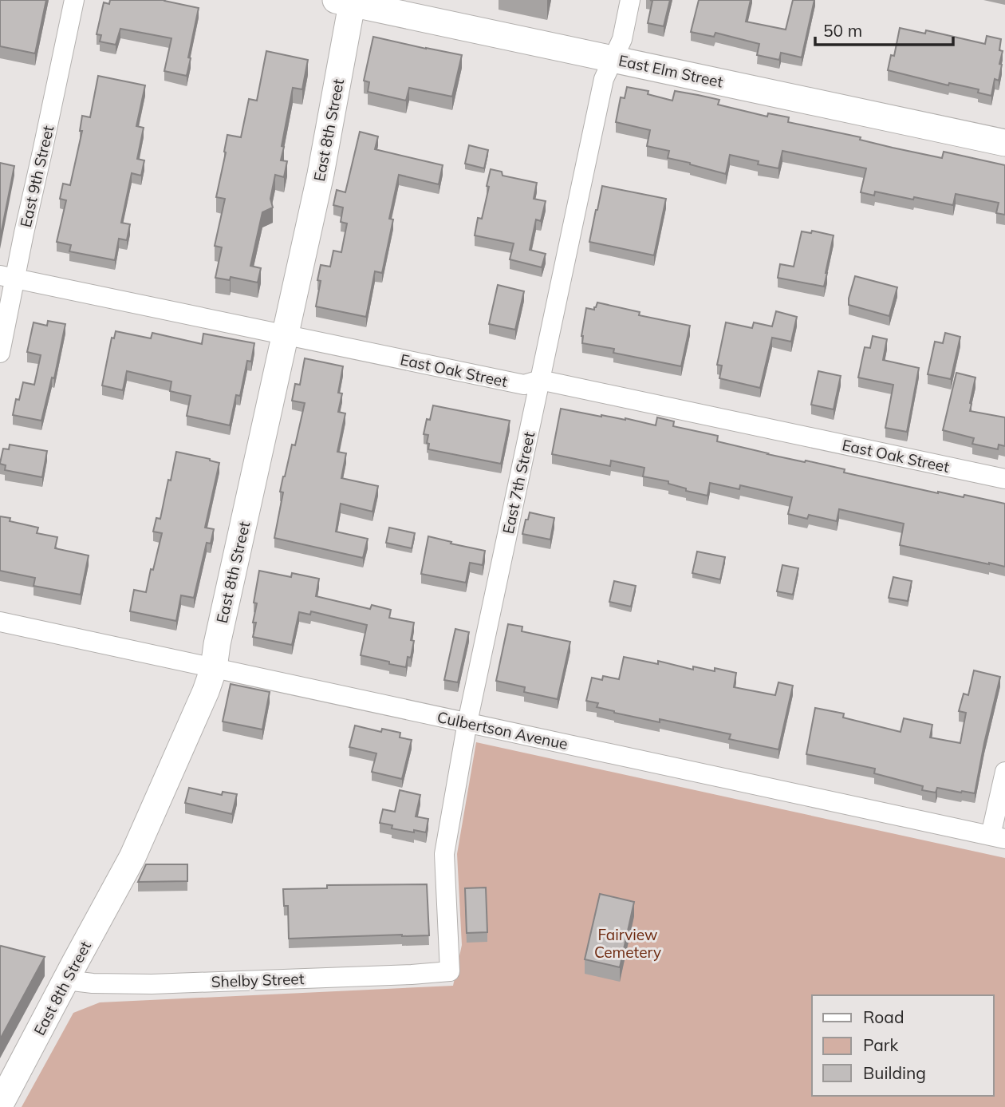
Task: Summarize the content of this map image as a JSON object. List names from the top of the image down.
{
  "streets": {
    "street": [
      "East Elm Street",
      "East 8th Street",
      "East 9th Street",
      "East Oak Street",
      "East 7th Street",
      "Culbertson Avenue",
      "Shelby Street"
    ]
  },
  "crossings": [
    ["East Elm Street", "East 8th Street"],
    ["East Elm Street", "East 7th Street"],
    ["East 8th Street", "East Oak Street"],
    ["East 8th Street", "Culbertson Avenue"],
    ["East 8th Street", "Shelby Street"],
    ["East 9th Street", "East Oak Street"],
    ["East Oak Street", "East 7th Street"],
    ["East 7th Street", "Culbertson Avenue"],
    ["East 7th Street", "Shelby Street"]
  ],
  "parks": ["Fairview Cemetery"],
  "legend": ["Road", "Park", "Building"],
  "scale_bar": "50 m"
}
